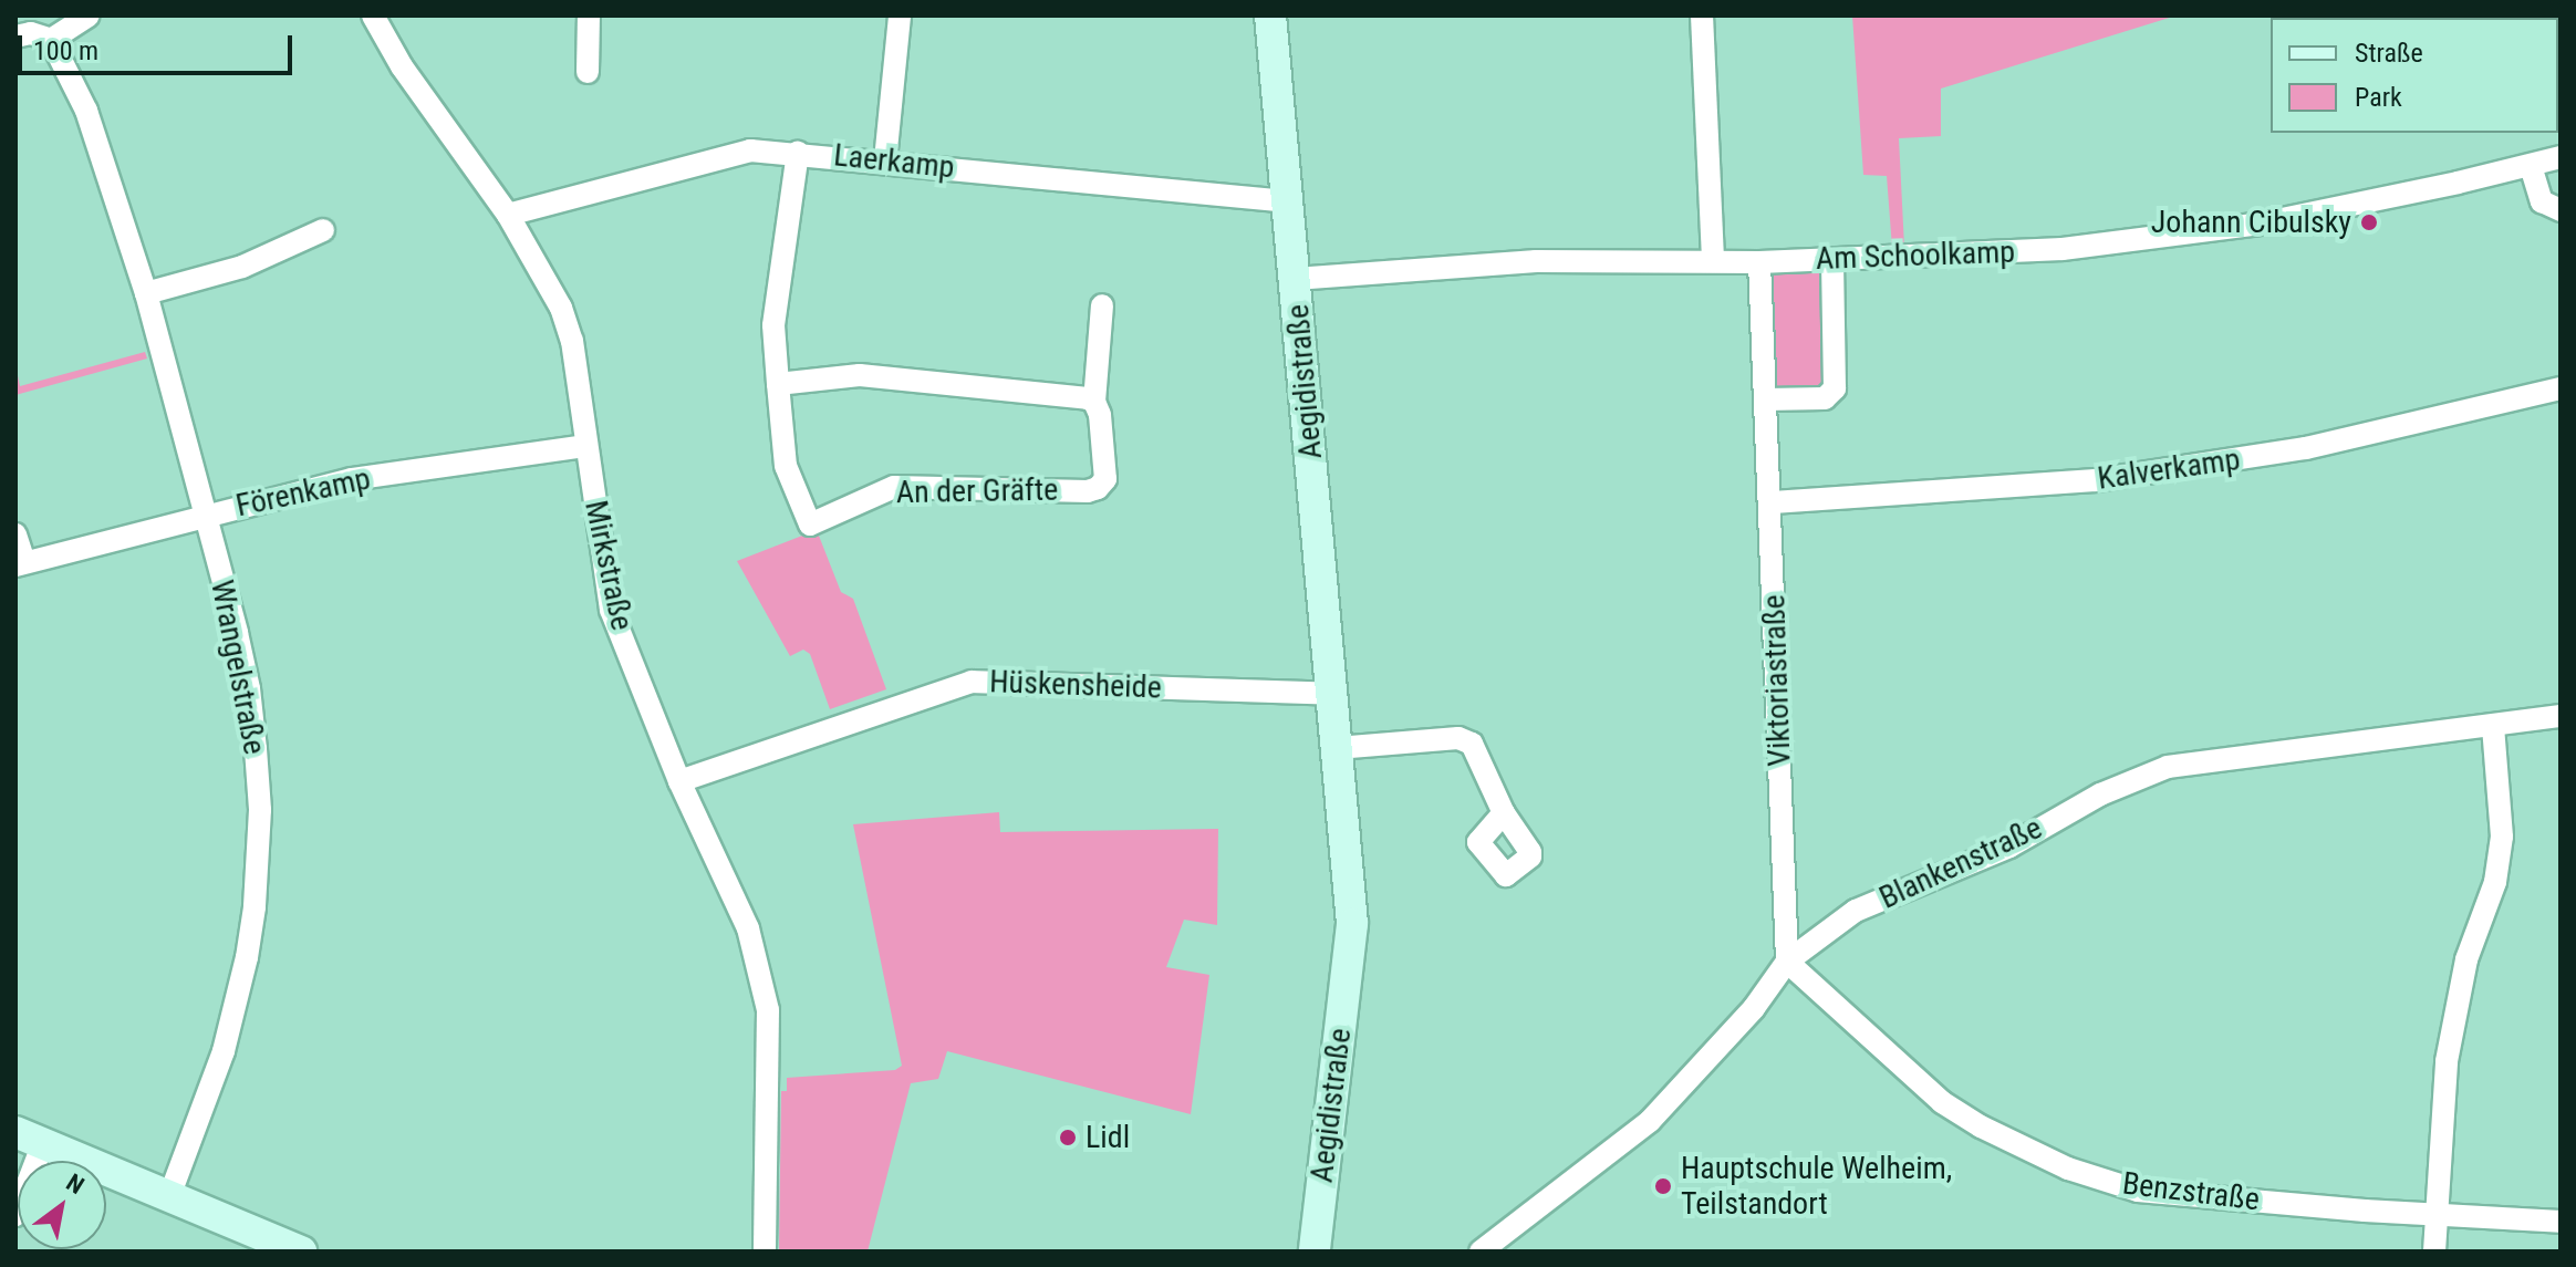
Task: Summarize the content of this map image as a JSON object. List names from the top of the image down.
{
  "streets": {
    "street": [
      "Laerkamp",
      "Am Schoolkamp",
      "Aegidistraße",
      "Kalverkamp",
      "An der Gräfte",
      "Förenkamp",
      "Mirkstraße",
      "Wrangelstraße",
      "Viktoriastraße",
      "Hüskensheide",
      "Blankenstraße",
      "Benzstraße"
    ]
  },
  "crossings": [
    ["Laerkamp", "Aegidistraße"],
    ["Laerkamp", "An der Gräfte"],
    ["Laerkamp", "Mirkstraße"],
    ["Am Schoolkamp", "Aegidistraße"],
    ["Am Schoolkamp", "Viktoriastraße"],
    ["Aegidistraße", "Hüskensheide"],
    ["Kalverkamp", "Viktoriastraße"],
    ["Förenkamp", "Mirkstraße"],
    ["Förenkamp", "Wrangelstraße"],
    ["Mirkstraße", "Hüskensheide"],
    ["Viktoriastraße", "Blankenstraße"],
    ["Viktoriastraße", "Benzstraße"],
    ["Blankenstraße", "Benzstraße"]
  ],
  "places": ["Johann Cibulsky", "Lidl", "Hauptschule Welheim, Teilstandort"],
  "legend": ["Straße", "Park"],
  "scale_bar": "100 m",
  "north": "top right"
}
